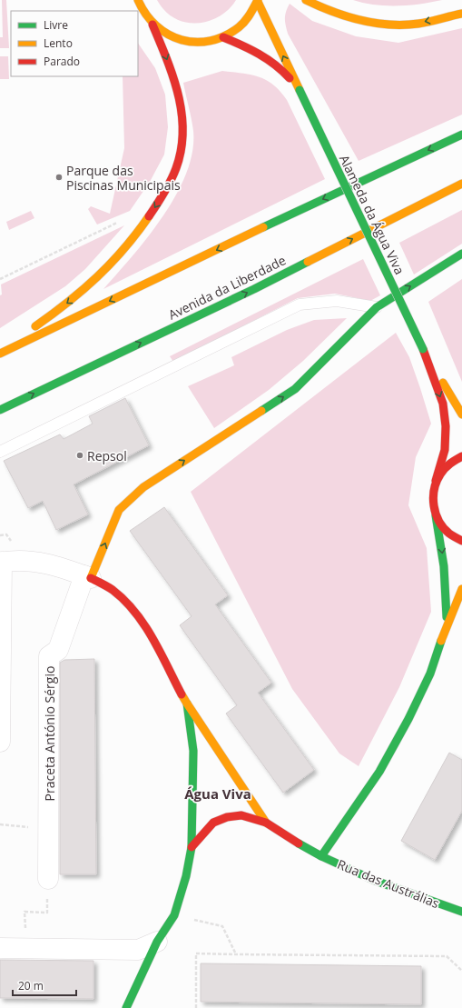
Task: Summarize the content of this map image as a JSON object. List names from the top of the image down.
{
  "streets": {
    "main road": ["Alameda da Água Viva", "Avenida da Liberdade", "Rua das Austrálias"],
    "street": ["Praceta António Sérgio"]
  },
  "districts": ["Água Viva"],
  "places": ["Parque das Piscinas Municipais", "Repsol"],
  "legend": ["Livre", "Lento", "Parado"],
  "scale_bar": "20 m"
}
